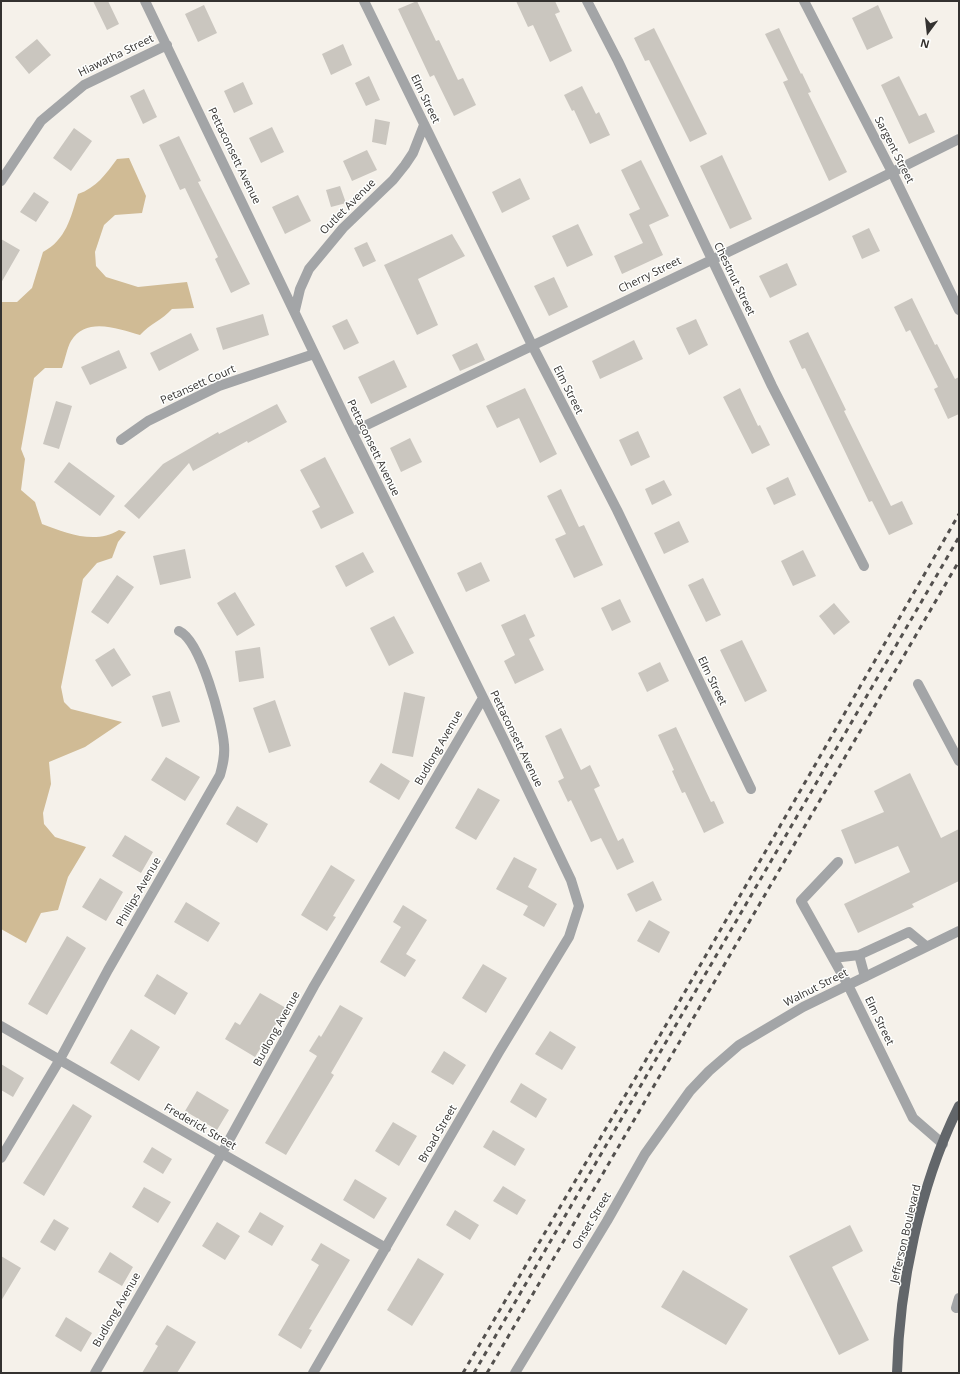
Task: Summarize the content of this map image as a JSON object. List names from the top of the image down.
{
  "streets": {
    "main road": ["Jefferson Boulevard"],
    "street": [
      "Hiawatha Street",
      "Elm Street",
      "Sargent Street",
      "Pettaconsett Avenue",
      "Outlet Avenue",
      "Cherry Street",
      "Chestnut Street",
      "Petansett Court",
      "Budlong Avenue",
      "Phillips Avenue",
      "Walnut Street",
      "Frederick Street",
      "Broad Street",
      "Onset Street"
    ]
  },
  "crossings": [
    ["Hiawatha Street", "Pettaconsett Avenue"],
    ["Elm Street", "Outlet Avenue"],
    ["Elm Street", "Cherry Street"],
    ["Elm Street", "Walnut Street"],
    ["Elm Street", "Jefferson Boulevard"],
    ["Sargent Street", "Cherry Street"],
    ["Pettaconsett Avenue", "Outlet Avenue"],
    ["Pettaconsett Avenue", "Cherry Street"],
    ["Pettaconsett Avenue", "Petansett Court"],
    ["Pettaconsett Avenue", "Budlong Avenue"],
    ["Pettaconsett Avenue", "Broad Street"],
    ["Cherry Street", "Chestnut Street"],
    ["Budlong Avenue", "Frederick Street"],
    ["Phillips Avenue", "Frederick Street"],
    ["Walnut Street", "Onset Street"],
    ["Frederick Street", "Broad Street"]
  ],
  "north": "bottom"
}
